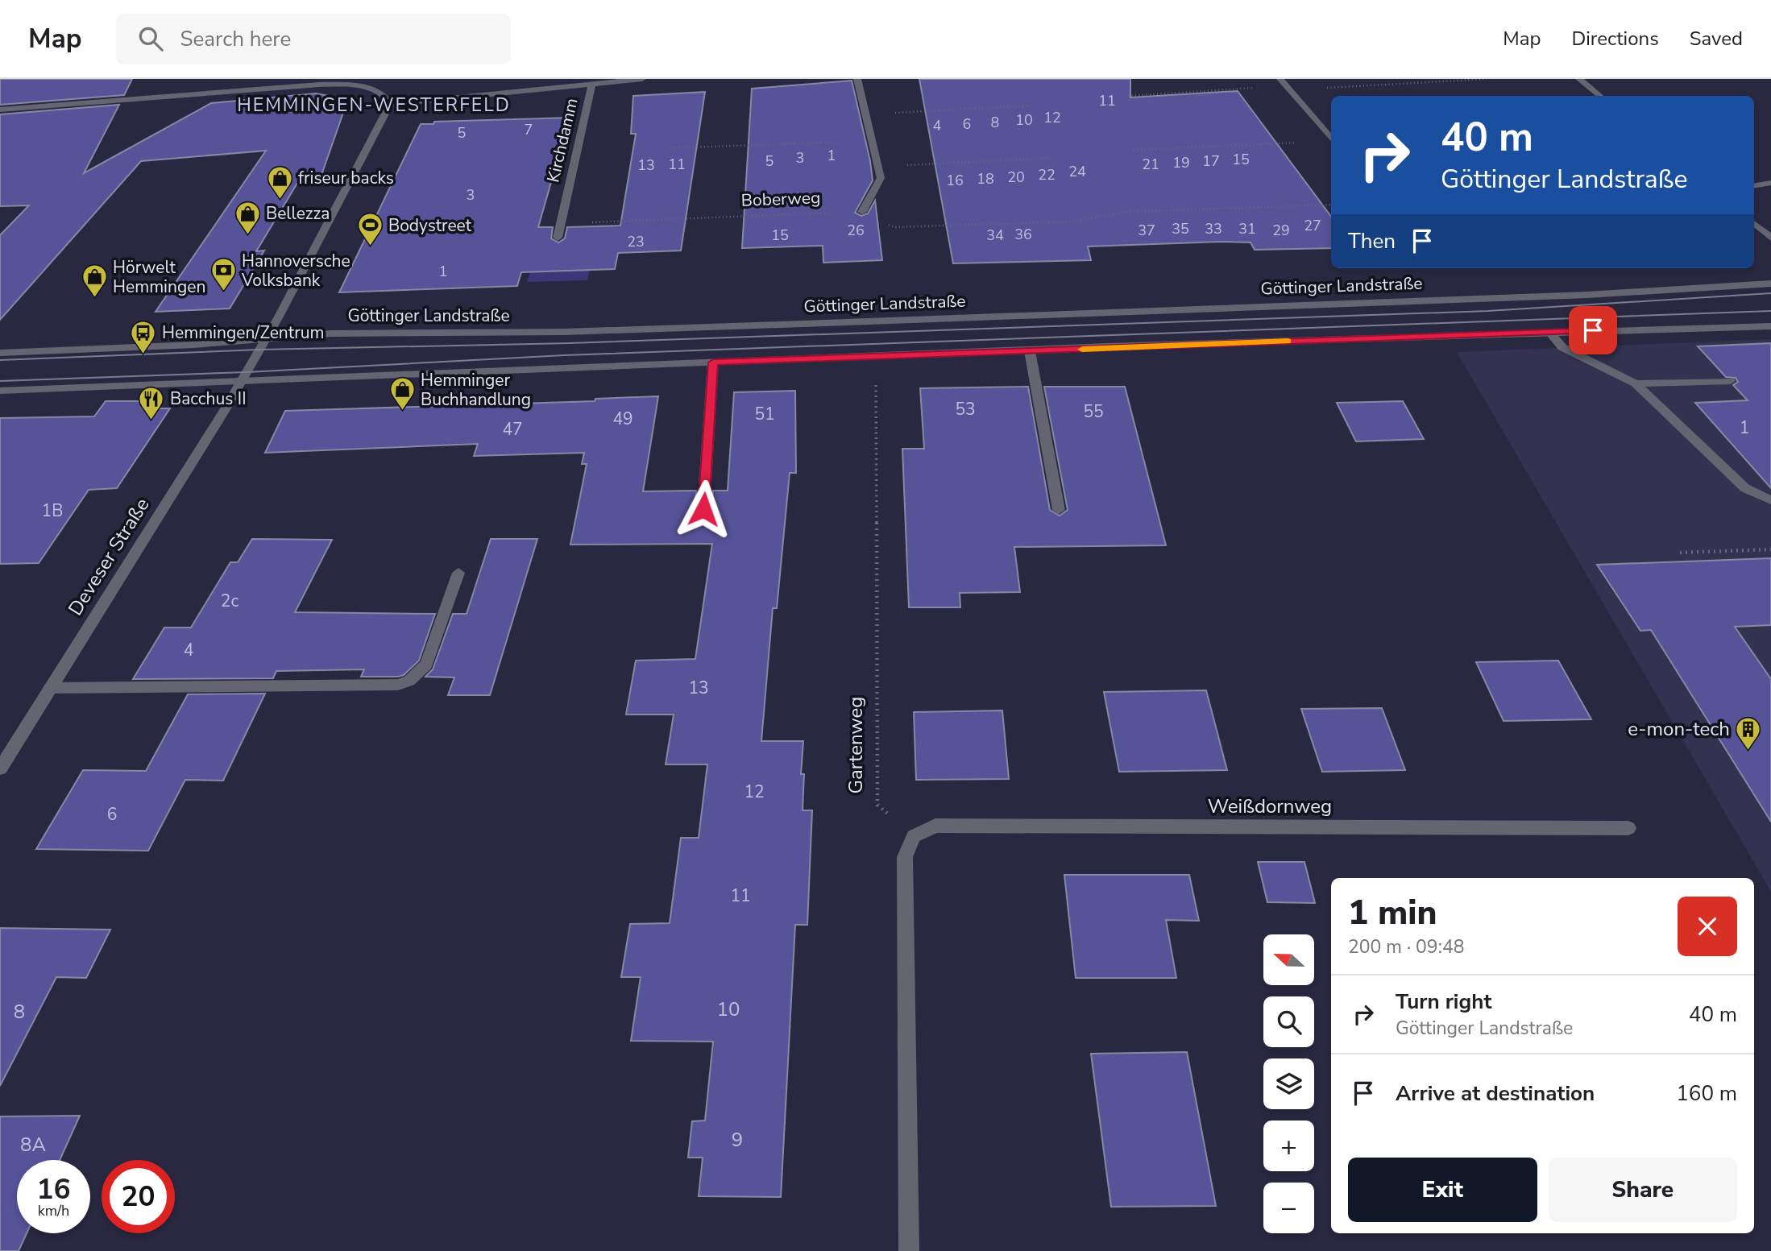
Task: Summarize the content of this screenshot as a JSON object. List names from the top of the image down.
{
  "streets": {
    "street": [
      "Kirchdamm",
      "Göttinger Landstraße",
      "Deveser Straße",
      "Weißdornweg"
    ],
    "path": ["Boberweg", "Gartenweg"]
  },
  "crossings": [
    ["Kirchdamm", "Boberweg"],
    ["Göttinger Landstraße", "Deveser Straße"],
    ["Gartenweg", "Weißdornweg"]
  ],
  "districts": ["HEMMINGEN-WESTERFELD"],
  "places": {
    "shop": [
      "friseur backs",
      "Bellezza",
      "Hörwelt Hemmingen",
      "Hemminger Buchhandlung"
    ],
    "sports": ["Bodystreet"],
    "bank": ["Hannoversche Volksbank"],
    "bus stop": ["Hemmingen/Zentrum"],
    "restaurant": ["Bacchus II"],
    "building": ["e-mon-tech"]
  },
  "house_numbers": [
    "11",
    "12",
    "10",
    "8",
    "6",
    "4",
    "7",
    "5",
    "1",
    "3",
    "15",
    "5",
    "17",
    "19",
    "11",
    "21",
    "13",
    "24",
    "22",
    "20",
    "18",
    "16",
    "3",
    "27",
    "35",
    "33",
    "31",
    "26",
    "37",
    "29",
    "36",
    "15",
    "34",
    "23",
    "1",
    "53",
    "55",
    "51",
    "49",
    "1",
    "47",
    "1B",
    "2c",
    "4",
    "13",
    "12",
    "6",
    "11",
    "10",
    "8",
    "9",
    "8A"
  ],
  "north": "left",
  "page": {
    "header": "Map",
    "search": "Search here",
    "nav": ["Map", "Directions", "Saved"],
    "turn": ["40 m", "Göttinger Landstraße"],
    "then": "Then",
    "heading": ["1 min", "200 m · 09:48"],
    "map_buttons": ["+", "−"],
    "list": [
      {
        "name": "Turn right",
        "note": "Göttinger Landstraße",
        "value": "40 m"
      },
      {
        "name": "Arrive at destination",
        "value": "160 m"
      }
    ],
    "buttons": ["Exit", "Share"],
    "speed": "16 km/h",
    "limit": "20"
  }
}
